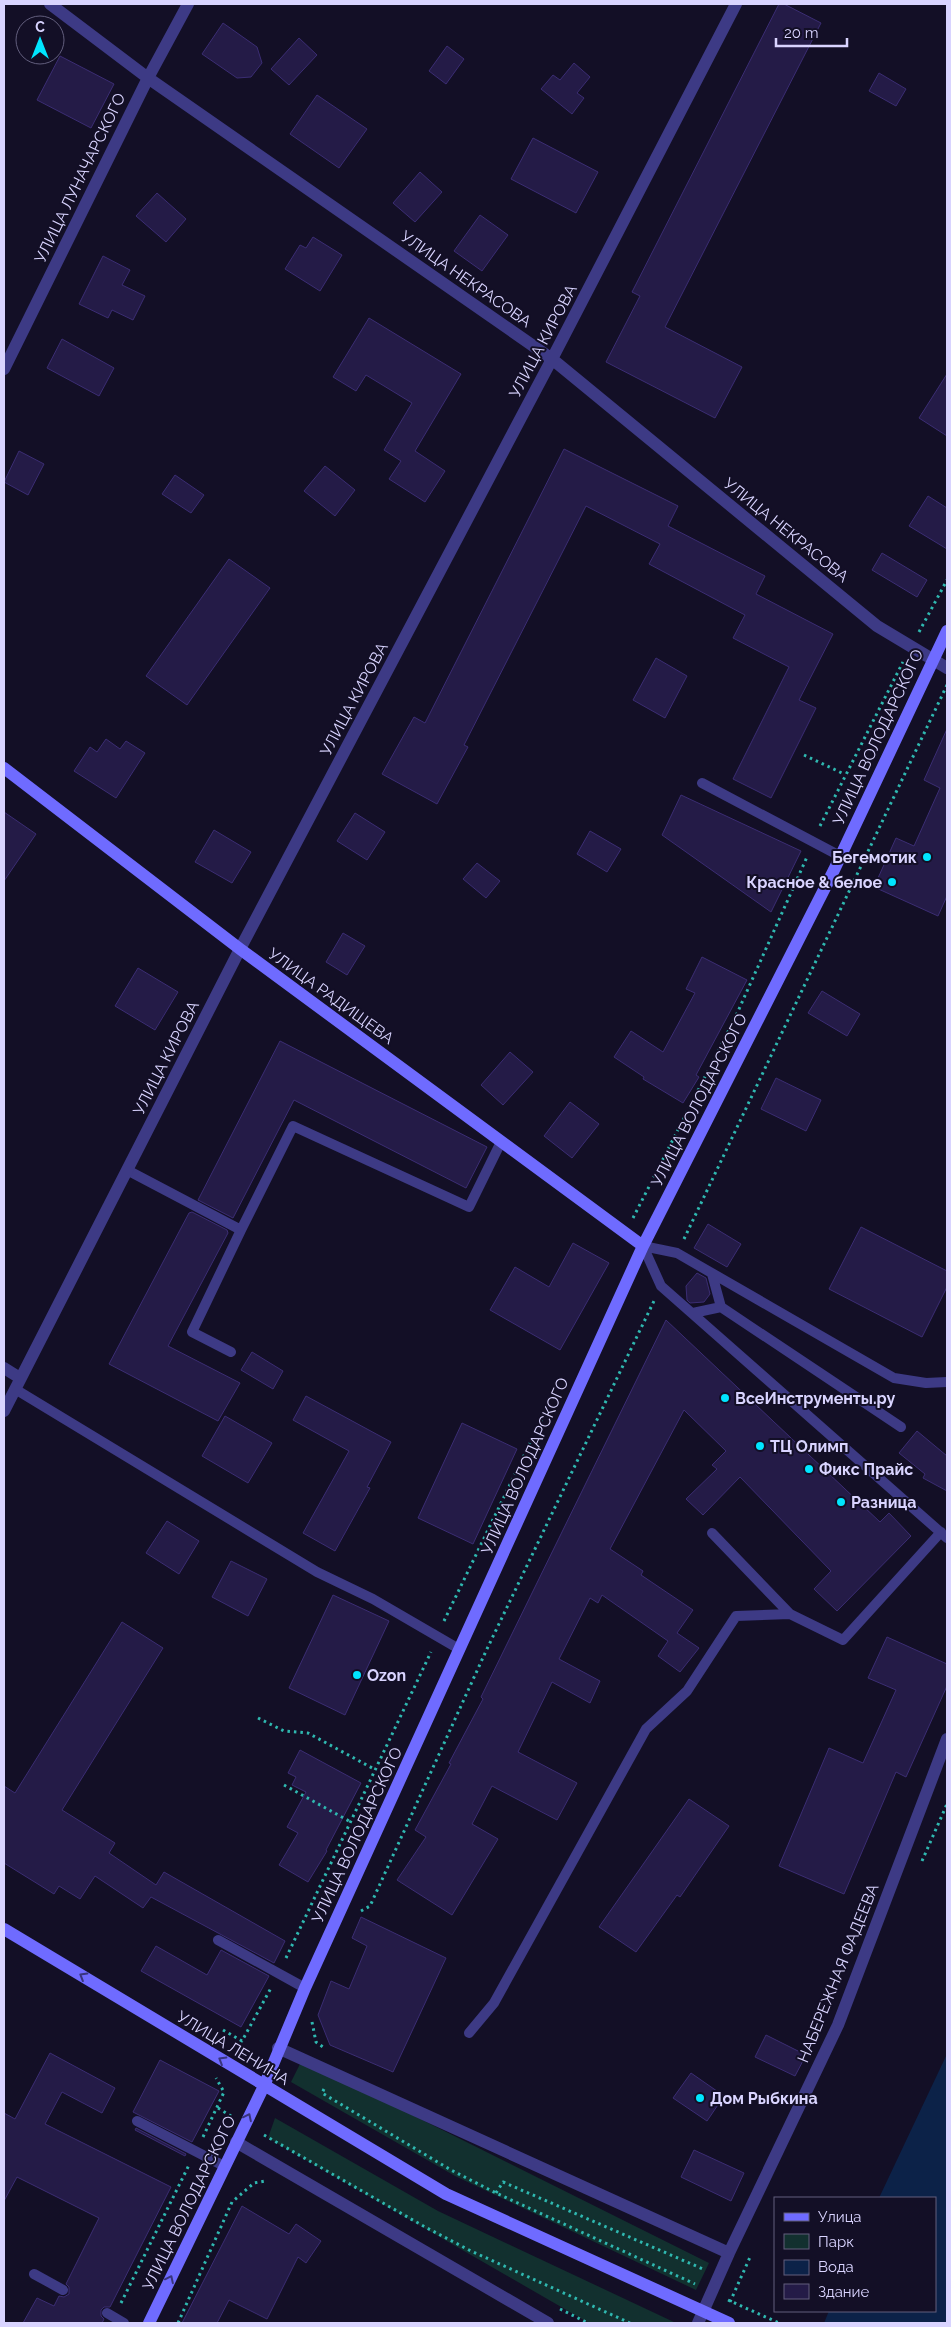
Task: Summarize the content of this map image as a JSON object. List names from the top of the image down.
{
  "streets": {
    "main road": ["УЛИЦА ВОЛОДАРСКОГО", "УЛИЦА РАДИЩЕВА", "УЛИЦА ЛЕНИНА"],
    "street": [
      "УЛИЦА ЛУНАЧАРСКОГО",
      "УЛИЦА НЕКРАСОВА",
      "УЛИЦА КИРОВА",
      "НАБЕРЕЖНАЯ ФАДЕЕВА"
    ]
  },
  "crossings": [
    ["УЛИЦА ЛУНАЧАРСКОГО", "УЛИЦА НЕКРАСОВА"],
    ["УЛИЦА НЕКРАСОВА", "УЛИЦА КИРОВА"],
    ["УЛИЦА НЕКРАСОВА", "УЛИЦА ВОЛОДАРСКОГО"],
    ["УЛИЦА КИРОВА", "УЛИЦА РАДИЩЕВА"],
    ["УЛИЦА ВОЛОДАРСКОГО", "УЛИЦА РАДИЩЕВА"],
    ["УЛИЦА ВОЛОДАРСКОГО", "УЛИЦА ЛЕНИНА"]
  ],
  "one_way": ["УЛИЦА ЛЕНИНА"],
  "places": [
    "Бегемотик",
    "Красное & белое",
    "ВсеИнструменты.ру",
    "ТЦ Олимп",
    "Фикс Прайс",
    "Разница",
    "Ozon",
    "Дом Рыбкина"
  ],
  "legend": [
    "Улица",
    "Парк",
    "Вода",
    "Здание"
  ],
  "scale_bar": "20 m",
  "north": "top"
}
